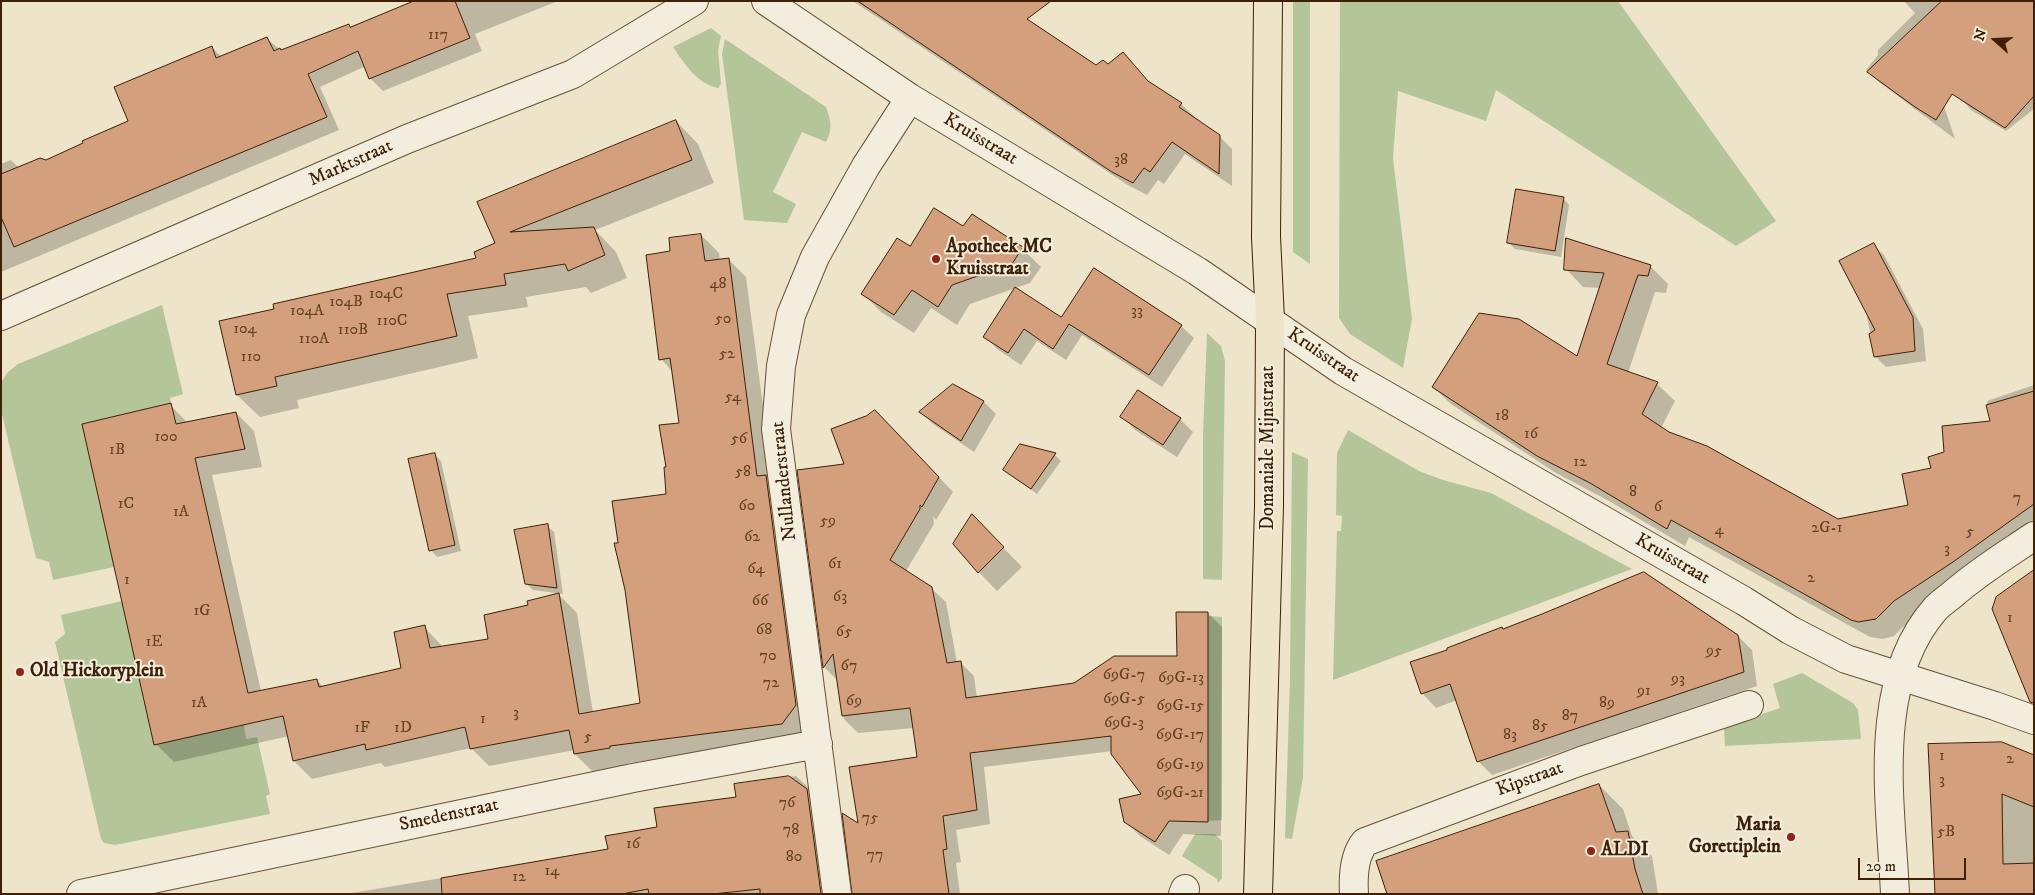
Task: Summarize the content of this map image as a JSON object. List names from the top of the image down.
{
  "streets": {
    "main road": ["Domaniale Mijnstraat"],
    "street": [
      "Kruisstraat",
      "Marktstraat",
      "Nullanderstraat",
      "Kipstraat",
      "Smedenstraat"
    ]
  },
  "crossings": [
    ["Kruisstraat", "Domaniale Mijnstraat"],
    ["Kruisstraat", "Nullanderstraat"],
    ["Nullanderstraat", "Smedenstraat"]
  ],
  "places": [
    "Apotheek MC Kruisstraat",
    "Old Hickoryplein",
    "Maria Gorettiplein",
    "ALDI"
  ],
  "house_numbers": [
    "117",
    "38",
    "48",
    "104C",
    "104B",
    "104A",
    "33",
    "50",
    "110C",
    "104",
    "110B",
    "110A",
    "52",
    "110",
    "54",
    "18",
    "16",
    "100",
    "56",
    "1B",
    "12",
    "58",
    "8",
    "7",
    "1C",
    "60",
    "6",
    "1A",
    "59",
    "2G-1",
    "4",
    "5",
    "62",
    "3",
    "61",
    "64",
    "2",
    "1",
    "63",
    "66",
    "1G",
    "1",
    "68",
    "65",
    "1E",
    "95",
    "70",
    "67",
    "69G-7",
    "69G-13",
    "93",
    "72",
    "91",
    "69G-5",
    "69",
    "1A",
    "89",
    "69G-15",
    "3",
    "87",
    "1",
    "69G-3",
    "85",
    "1F",
    "1D",
    "69G-17",
    "83",
    "5",
    "1",
    "2",
    "69G-19",
    "3",
    "69G-21",
    "76",
    "75",
    "78",
    "5B",
    "16",
    "77",
    "80",
    "14",
    "12"
  ],
  "scale_bar": "20 m",
  "north": "left"
}
